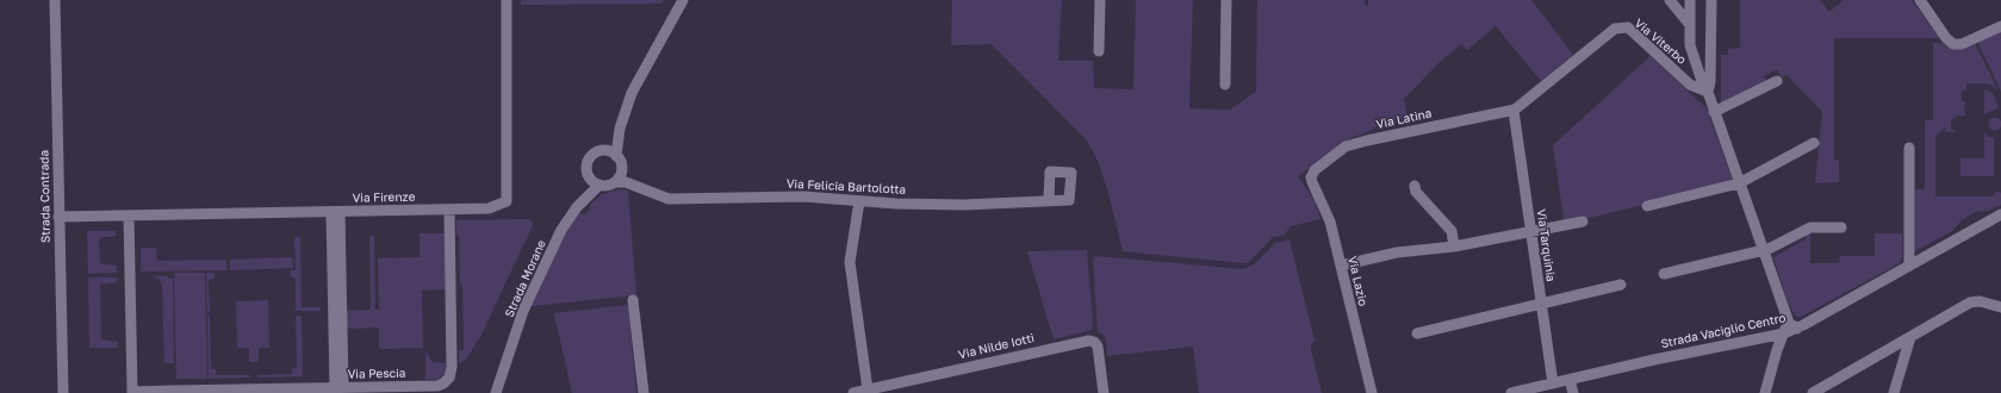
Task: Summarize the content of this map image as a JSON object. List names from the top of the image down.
{
  "streets": {
    "street": [
      "Via Viterbo",
      "Via Latina",
      "Via Felicia Bartolotta",
      "Strada Contrada",
      "Via Firenze",
      "Via Tarquinia",
      "Strada Morane",
      "Via Lazio",
      "Strada Vaciglio Centro",
      "Via Nilde Iotti",
      "Via Pescia"
    ]
  },
  "crossings": [
    ["Via Viterbo", "Via Latina"],
    ["Via Viterbo", "Via Tarquinia"],
    ["Via Latina", "Via Tarquinia"],
    ["Via Latina", "Via Lazio"],
    ["Via Felicia Bartolotta", "Strada Morane"],
    ["Strada Contrada", "Via Firenze"],
    ["Via Firenze", "Via Pescia"],
    ["Via Tarquinia", "Strada Vaciglio Centro"]
  ]
}
